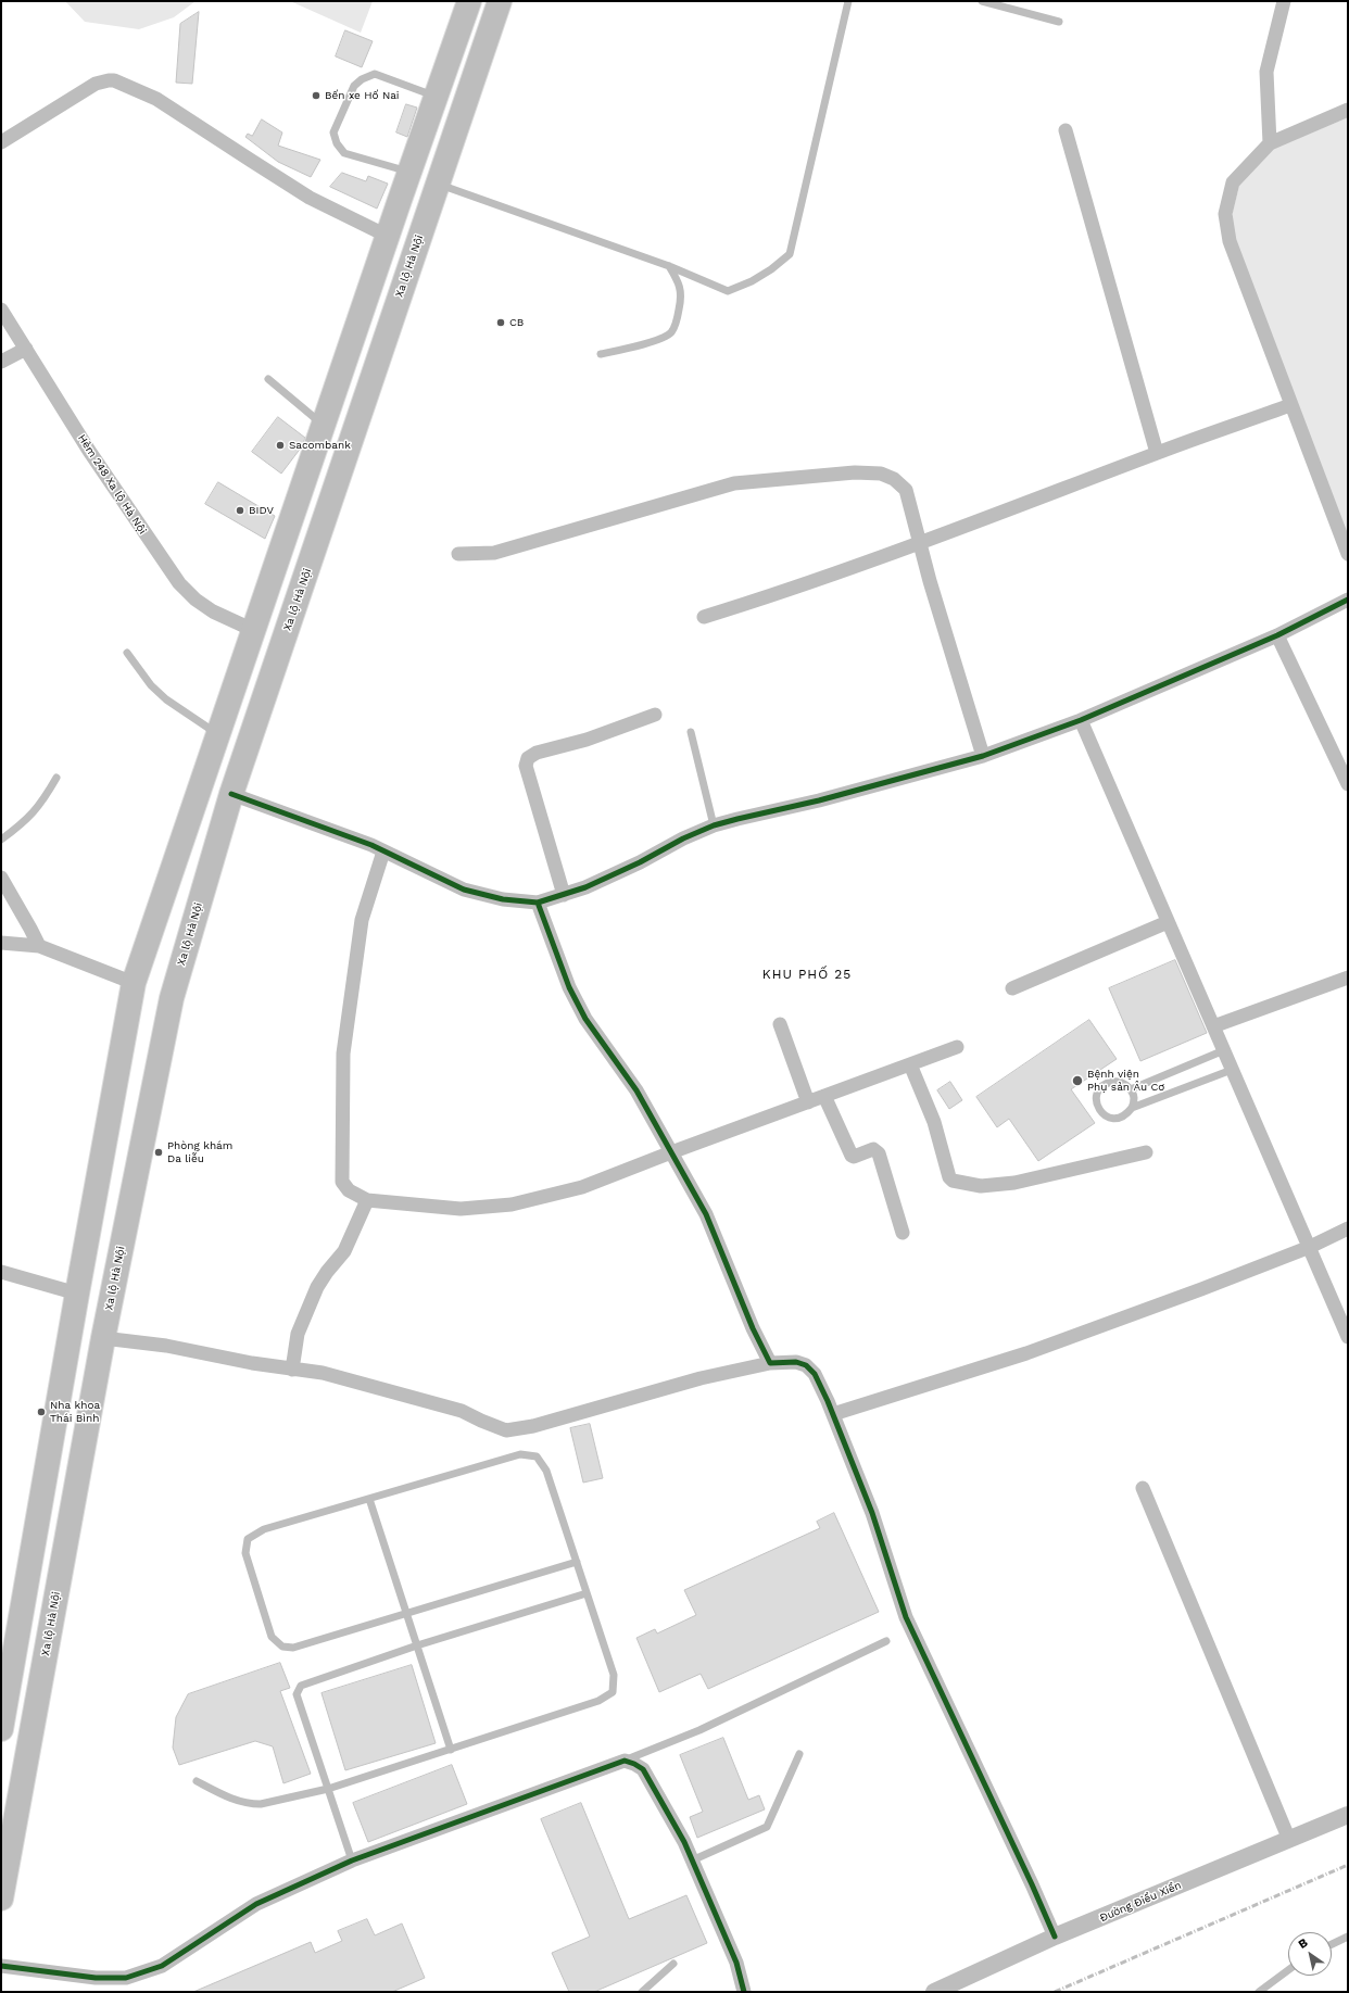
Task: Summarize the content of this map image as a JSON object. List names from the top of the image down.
{
  "streets": {
    "highway": ["Xa lộ Hà Nội"],
    "street": ["Hẻm 248 Xa lộ Hà Nội", "Đường Điểu Xiển"]
  },
  "districts": ["KHU PHỐ 25"],
  "places": [
    "Bến xe Hố Nai",
    "CB",
    "Sacombank",
    "BIDV",
    "Bệnh viện Phụ sản Âu Cơ",
    "Phòng khám Da liễu",
    "Nha khoa Thái Bình"
  ],
  "north": "top left"
}
